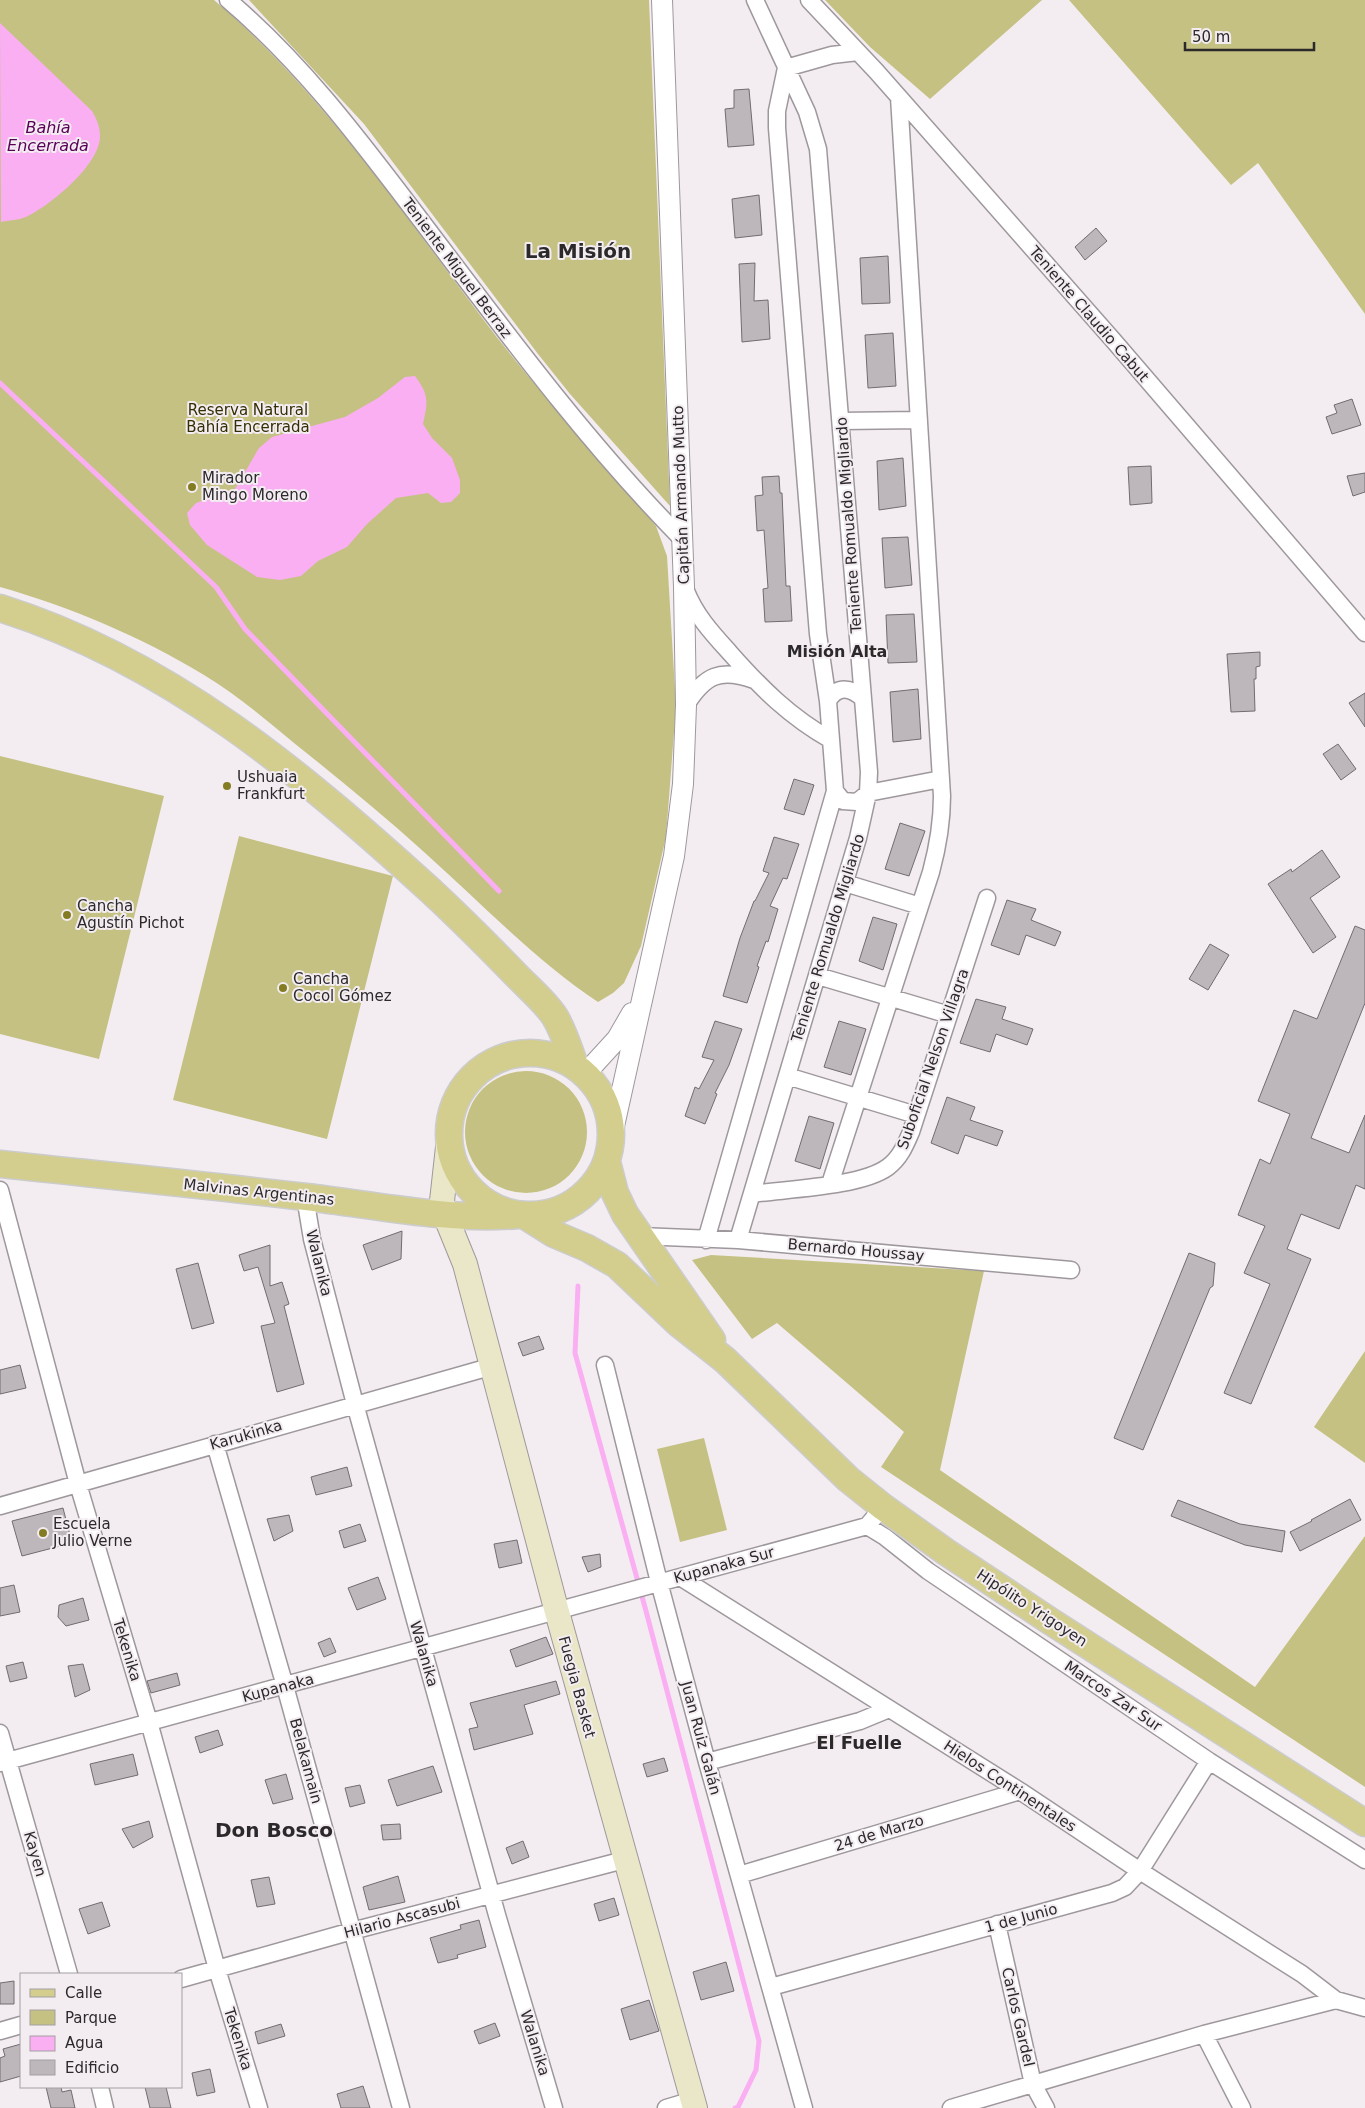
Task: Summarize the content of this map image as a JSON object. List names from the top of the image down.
{
  "streets": {
    "main road": ["Malvinas Argentinas", "Hipólito Yrigoyen", "Fuegia Basket"],
    "street": [
      "Teniente Miguel Berraz",
      "Teniente Claudio Cabut",
      "Capitán Armando Mutto",
      "Teniente Romualdo Migliardo",
      "Suboficial Nelson Villagra",
      "Bernardo Houssay",
      "Walanika",
      "Karukinka",
      "Kupanaka Sur",
      "Tekenika",
      "Kupanaka",
      "Marcos Zar Sur",
      "Juan Ruiz Galán",
      "Belakamain",
      "Hielos Continentales",
      "24 de Marzo",
      "Kayen",
      "Hilario Ascasubi",
      "1 de Junio",
      "Carlos Gardel"
    ]
  },
  "crossings": [
    ["Teniente Miguel Berraz", "Capitán Armando Mutto"],
    ["Capitán Armando Mutto", "Malvinas Argentinas"],
    ["Capitán Armando Mutto", "Fuegia Basket"],
    ["Teniente Romualdo Migliardo", "Suboficial Nelson Villagra"],
    ["Teniente Romualdo Migliardo", "Bernardo Houssay"],
    ["Malvinas Argentinas", "Walanika"],
    ["Malvinas Argentinas", "Fuegia Basket"],
    ["Walanika", "Karukinka"],
    ["Walanika", "Kupanaka"],
    ["Walanika", "Hilario Ascasubi"],
    ["Karukinka", "Tekenika"],
    ["Karukinka", "Fuegia Basket"],
    ["Karukinka", "Belakamain"],
    ["Kupanaka Sur", "Fuegia Basket"],
    ["Kupanaka Sur", "Kupanaka"],
    ["Kupanaka Sur", "Marcos Zar Sur"],
    ["Kupanaka Sur", "Juan Ruiz Galán"],
    ["Kupanaka Sur", "Hielos Continentales"],
    ["Tekenika", "Kupanaka"],
    ["Tekenika", "Hilario Ascasubi"],
    ["Fuegia Basket", "Kupanaka"],
    ["Fuegia Basket", "Hilario Ascasubi"],
    ["Kupanaka", "Belakamain"],
    ["Kupanaka", "Kayen"],
    ["Marcos Zar Sur", "1 de Junio"],
    ["Juan Ruiz Galán", "24 de Marzo"],
    ["Juan Ruiz Galán", "1 de Junio"],
    ["Belakamain", "Hilario Ascasubi"],
    ["Hielos Continentales", "24 de Marzo"],
    ["Hielos Continentales", "1 de Junio"],
    ["1 de Junio", "Carlos Gardel"]
  ],
  "districts": [
    "La Misión",
    "Misión Alta",
    "El Fuelle",
    "Don Bosco"
  ],
  "water": ["Bahía Encerrada"],
  "parks": ["Reserva Natural Bahía Encerrada"],
  "places": [
    "Mirador Mingo Moreno",
    "Ushuaia Frankfurt",
    "Cancha Agustín Pichot",
    "Cancha Cocol Gómez",
    "Escuela Julio Verne"
  ],
  "legend": [
    "Calle",
    "Parque",
    "Agua",
    "Edificio"
  ],
  "scale_bar": "50 m"
}
